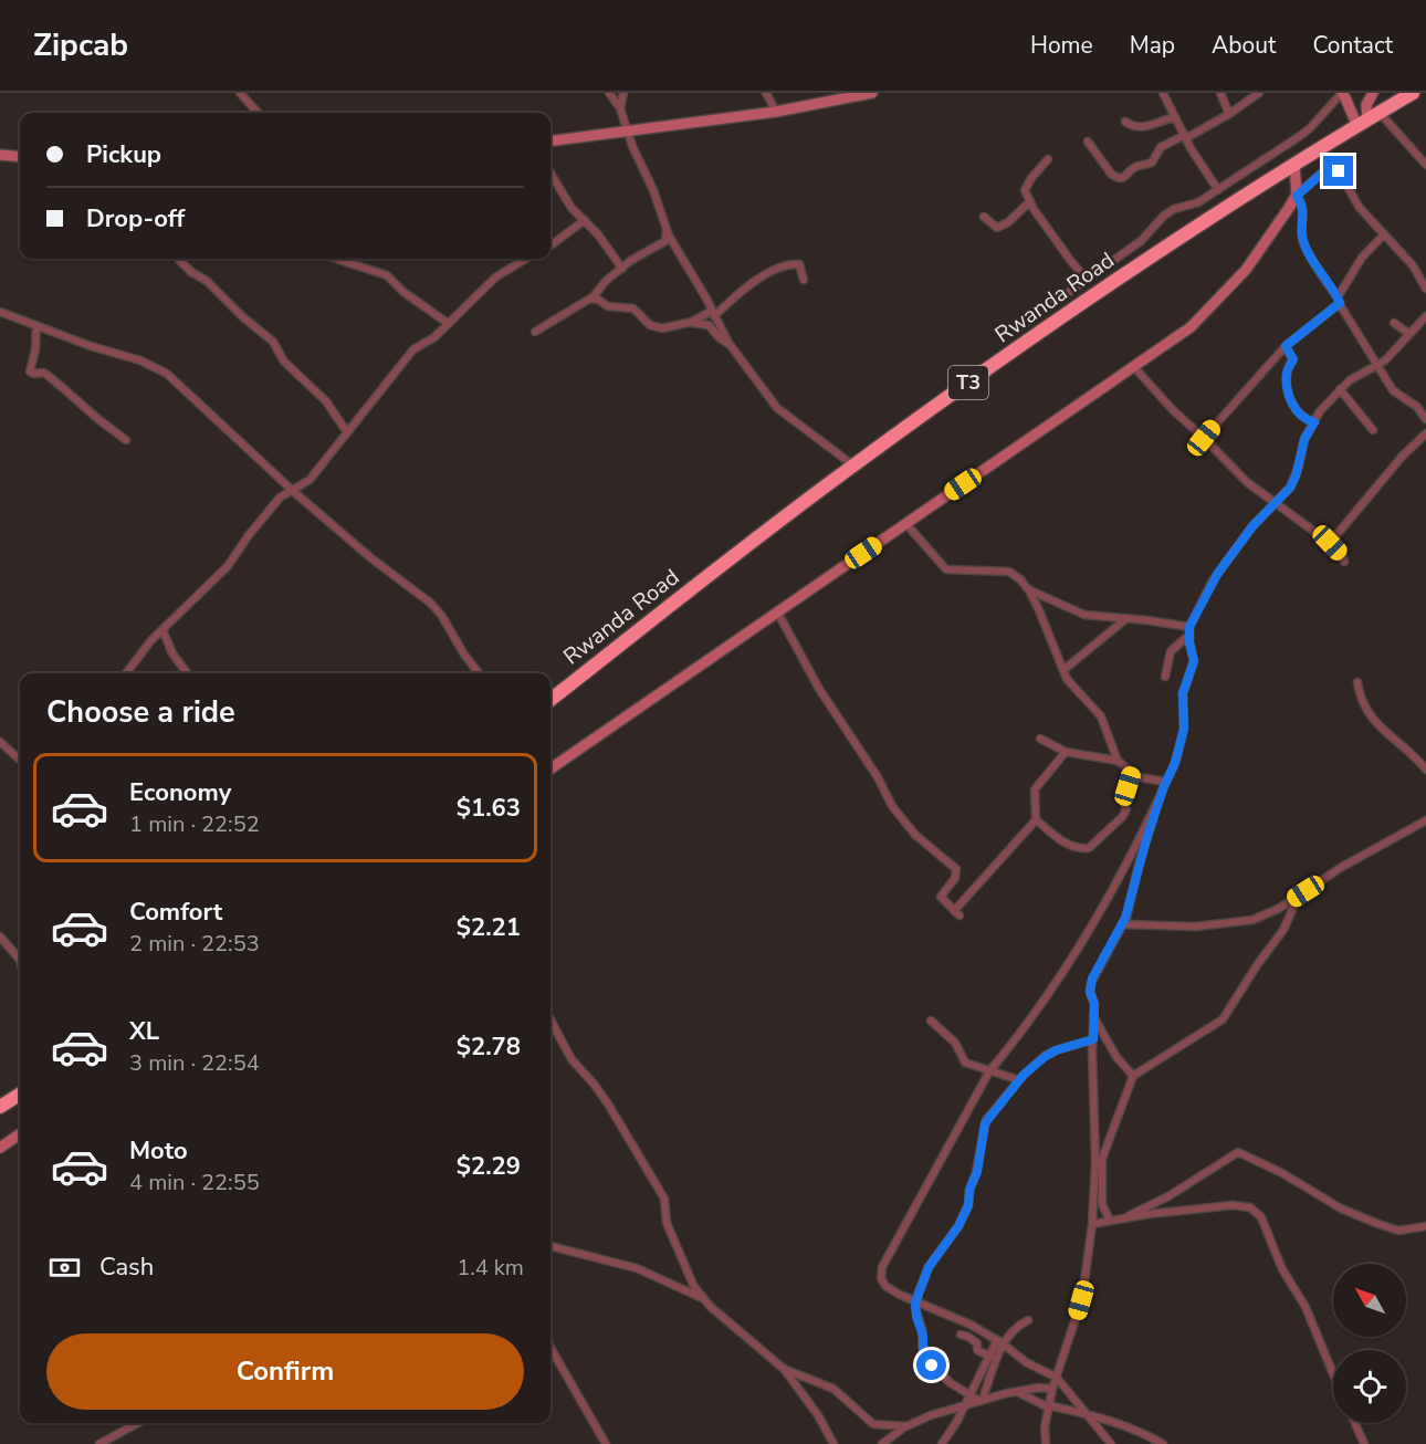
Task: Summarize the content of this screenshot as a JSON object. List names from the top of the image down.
{
  "streets": {
    "highway": ["Rwanda Road", "T3"]
  },
  "north": "top left",
  "page": {
    "header": "Zipcab",
    "nav": [
      "Home",
      "Map",
      "About",
      "Contact"
    ],
    "banner": ["Pickup", "Drop-off"],
    "heading": "Choose a ride",
    "list": [
      {
        "name": "Economy",
        "note": "1 min · 22:52",
        "value": "$1.63"
      },
      {
        "name": "Comfort",
        "note": "2 min · 22:53",
        "value": "$2.21"
      },
      {
        "name": "XL",
        "note": "3 min · 22:54",
        "value": "$2.78"
      },
      {
        "name": "Moto",
        "note": "4 min · 22:55",
        "value": "$2.29"
      }
    ],
    "pay": ["Cash", "1.4 km"],
    "buttons": "Confirm"
  }
}
